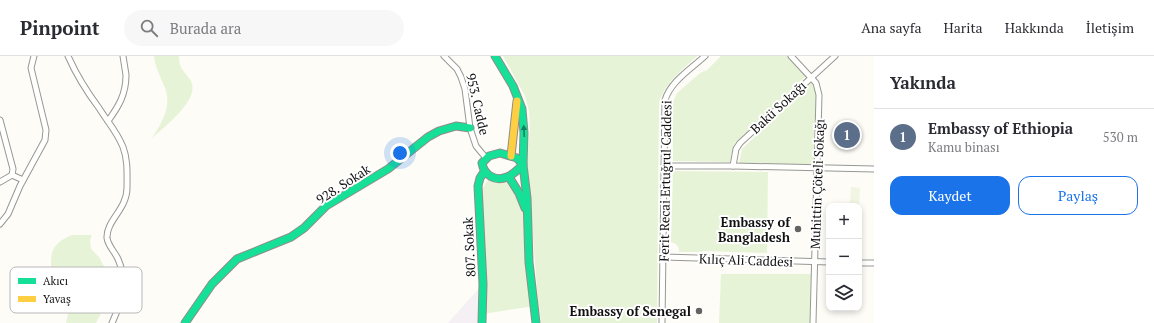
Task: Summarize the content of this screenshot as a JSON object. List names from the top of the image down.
{
  "streets": {
    "main road": ["928. Sokak", "807. Sokak"],
    "street": [
      "953. Cadde",
      "Bakü Sokağı",
      "Ferit Recai Ertuğrul Caddesi",
      "Muhittin Çöteli Sokağı",
      "Kılıç Ali Caddesi"
    ]
  },
  "crossings": [
    ["953. Cadde", "928. Sokak"],
    ["953. Cadde", "807. Sokak"],
    ["Bakü Sokağı", "Muhittin Çöteli Sokağı"],
    ["Ferit Recai Ertuğrul Caddesi", "Kılıç Ali Caddesi"],
    ["Muhittin Çöteli Sokağı", "Kılıç Ali Caddesi"]
  ],
  "places": ["Embassy of Bangladesh", "Embassy of Senegal"],
  "legend": ["Akıcı", "Yavaş"],
  "page": {
    "header": "Pinpoint",
    "search": "Burada ara",
    "nav": [
      "Ana sayfa",
      "Harita",
      "Hakkında",
      "İletişim"
    ],
    "heading": "Yakında",
    "list": [
      {
        "mark": "1",
        "name": "Embassy of Ethiopia",
        "note": "Kamu binası",
        "value": "530 m"
      }
    ],
    "pins": "1",
    "buttons": ["Kaydet", "Paylaş"],
    "map_buttons": ["+", "−"]
  }
}
